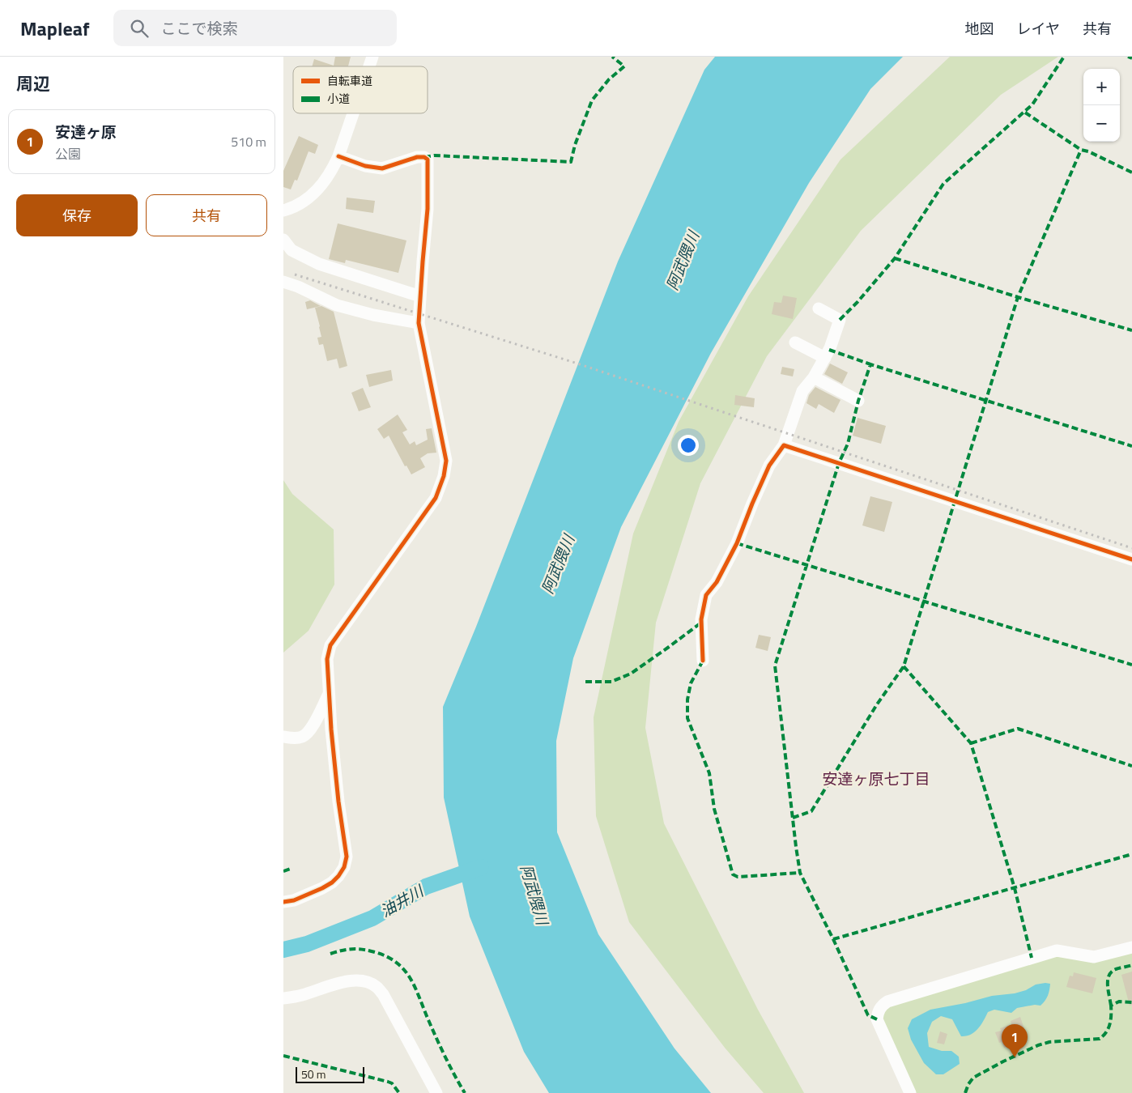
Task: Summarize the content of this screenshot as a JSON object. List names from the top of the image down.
{
  "districts": ["安達ヶ原七丁目"],
  "water": ["阿武隈川", "油井川"],
  "legend": ["自転車道", "小道"],
  "scale_bar": "50 m",
  "page": {
    "header": "Mapleaf",
    "search": "ここで検索",
    "nav": ["地図", "レイヤ", "共有"],
    "heading": "周辺",
    "map_buttons": ["+", "−"],
    "list": [
      {
        "mark": "1",
        "name": "安達ヶ原",
        "note": "公園",
        "value": "510 m"
      }
    ],
    "buttons": ["保存", "共有"],
    "pins": "1",
    "scale": "50 m"
  }
}
